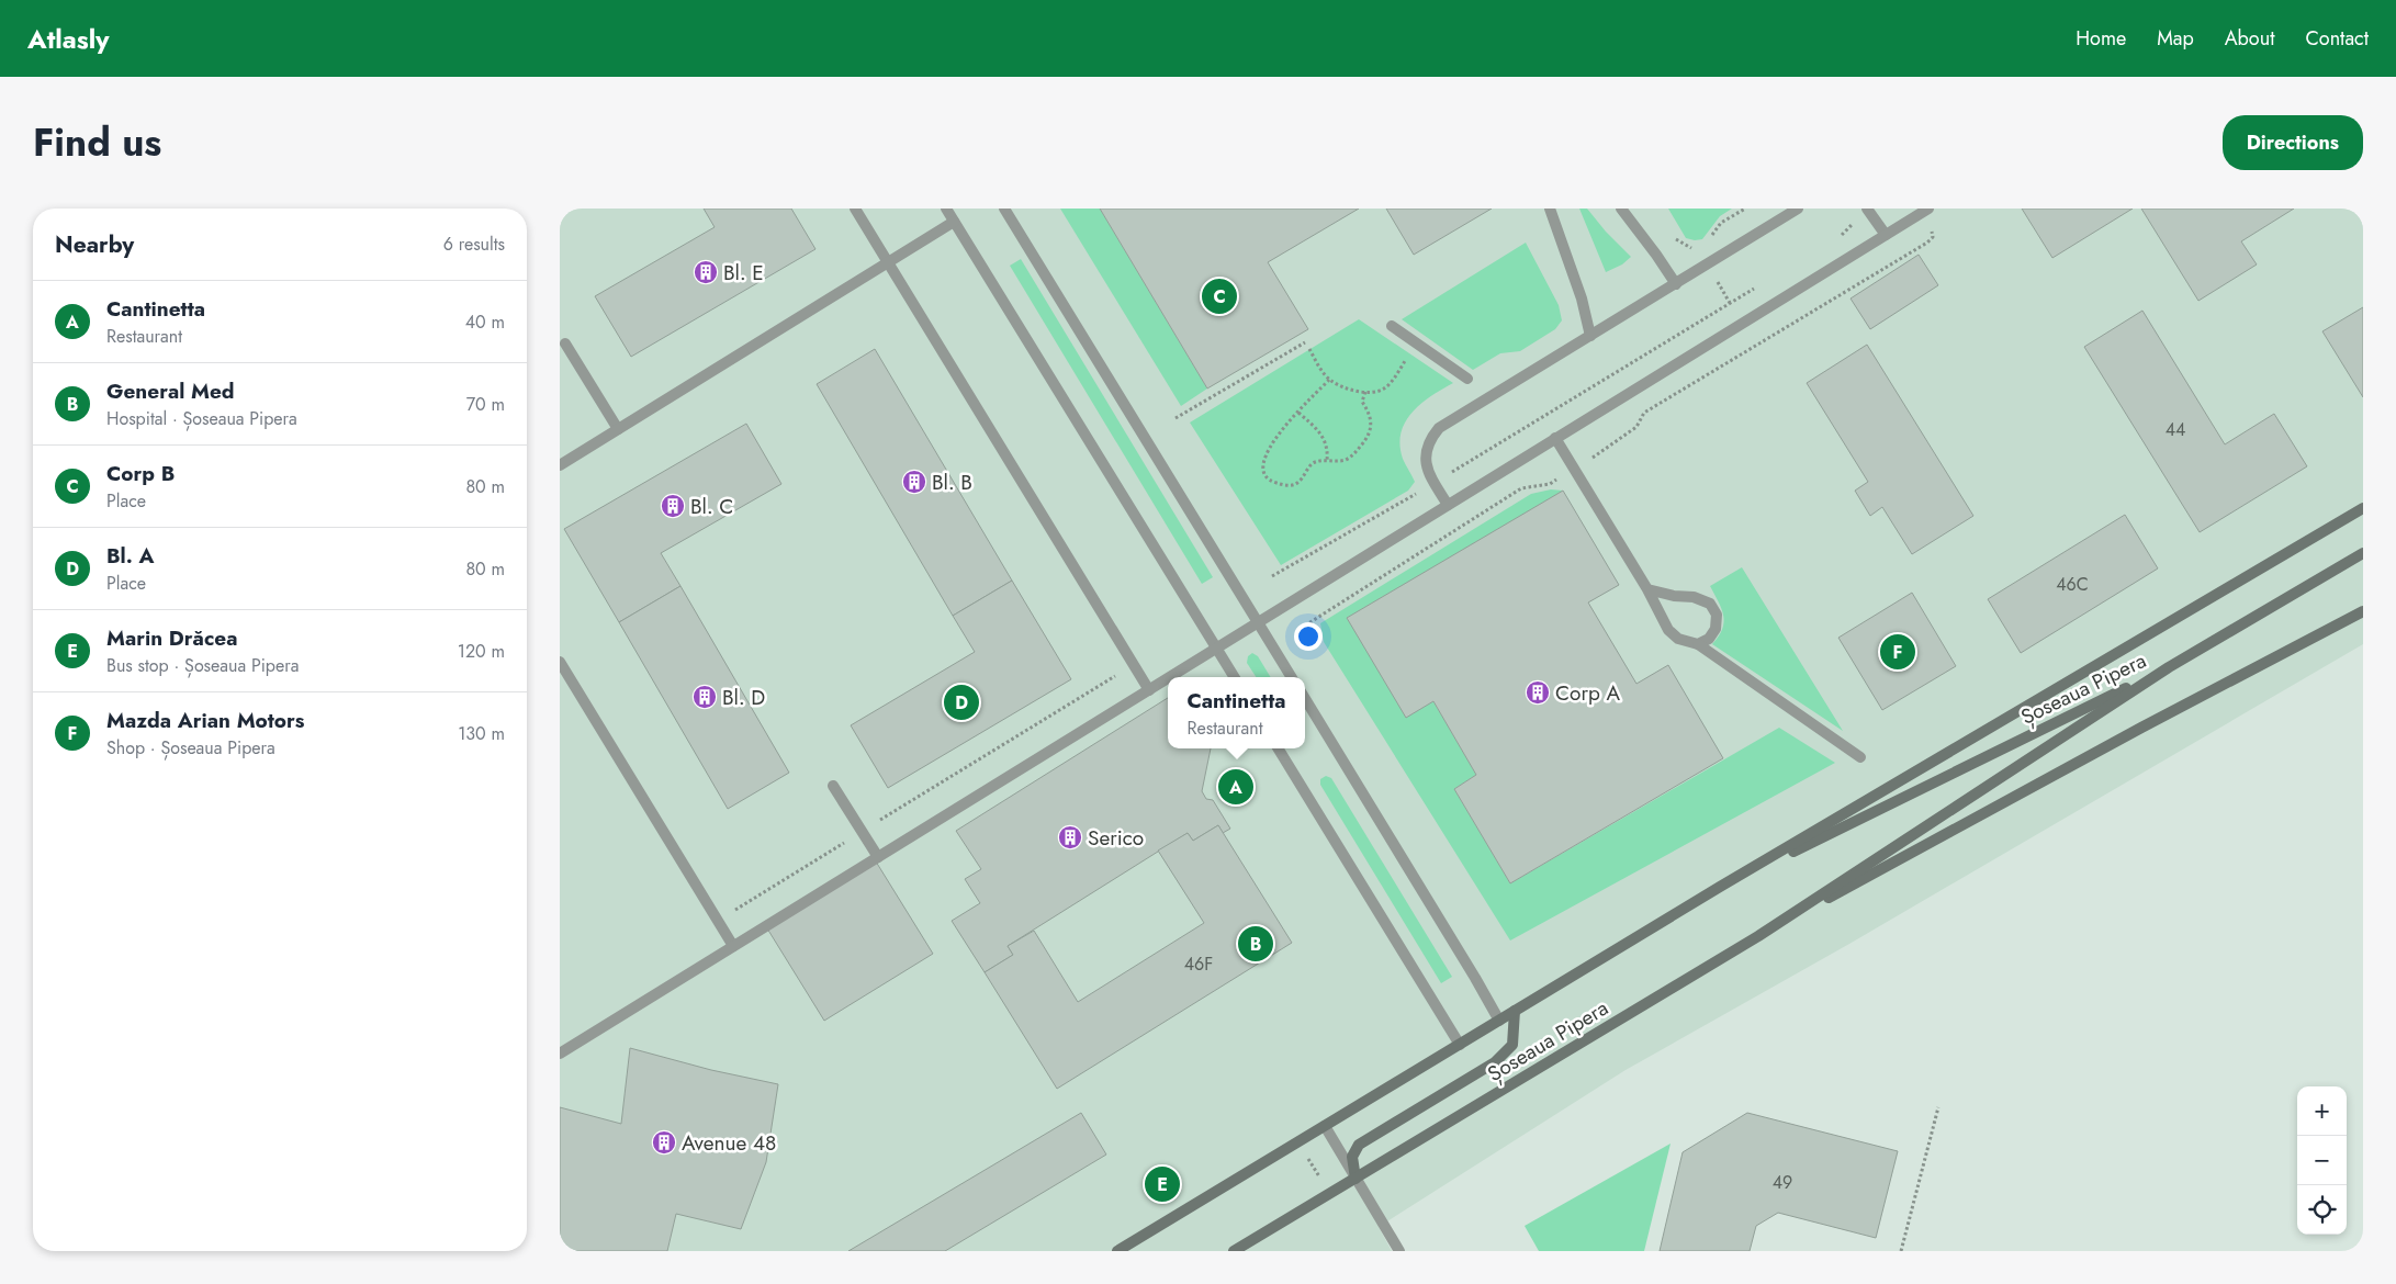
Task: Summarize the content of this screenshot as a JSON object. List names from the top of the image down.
{
  "streets": {
    "main road": ["Șoseaua Pipera"]
  },
  "places": {
    "building": [
      "Bl. E",
      "Bl. B",
      "Bl. C",
      "Corp A",
      "Bl. D",
      "Serico",
      "Avenue 48"
    ]
  },
  "house_numbers": [
    "44",
    "46C",
    "46F",
    "49"
  ],
  "page": {
    "header": "Atlasly",
    "nav": [
      "Home",
      "Map",
      "About",
      "Contact"
    ],
    "title": "Find us",
    "buttons": "Directions",
    "heading": ["Nearby", "6 results"],
    "pins": [
      "C",
      "F",
      "D",
      "A",
      "B",
      "E"
    ],
    "list": [
      {
        "mark": "A",
        "name": "Cantinetta",
        "note": "Restaurant",
        "value": "40 m"
      },
      {
        "mark": "B",
        "name": "General Med",
        "note": "Hospital · Șoseaua Pipera",
        "value": "70 m"
      },
      {
        "mark": "C",
        "name": "Corp B",
        "note": "Place",
        "value": "80 m"
      },
      {
        "mark": "D",
        "name": "Bl. A",
        "note": "Place",
        "value": "80 m"
      },
      {
        "mark": "E",
        "name": "Marin Drăcea",
        "note": "Bus stop · Șoseaua Pipera",
        "value": "120 m"
      },
      {
        "mark": "F",
        "name": "Mazda Arian Motors",
        "note": "Shop · Șoseaua Pipera",
        "value": "130 m"
      }
    ],
    "popup": ["Cantinetta", "Restaurant"],
    "map_buttons": ["+", "−"]
  }
}
